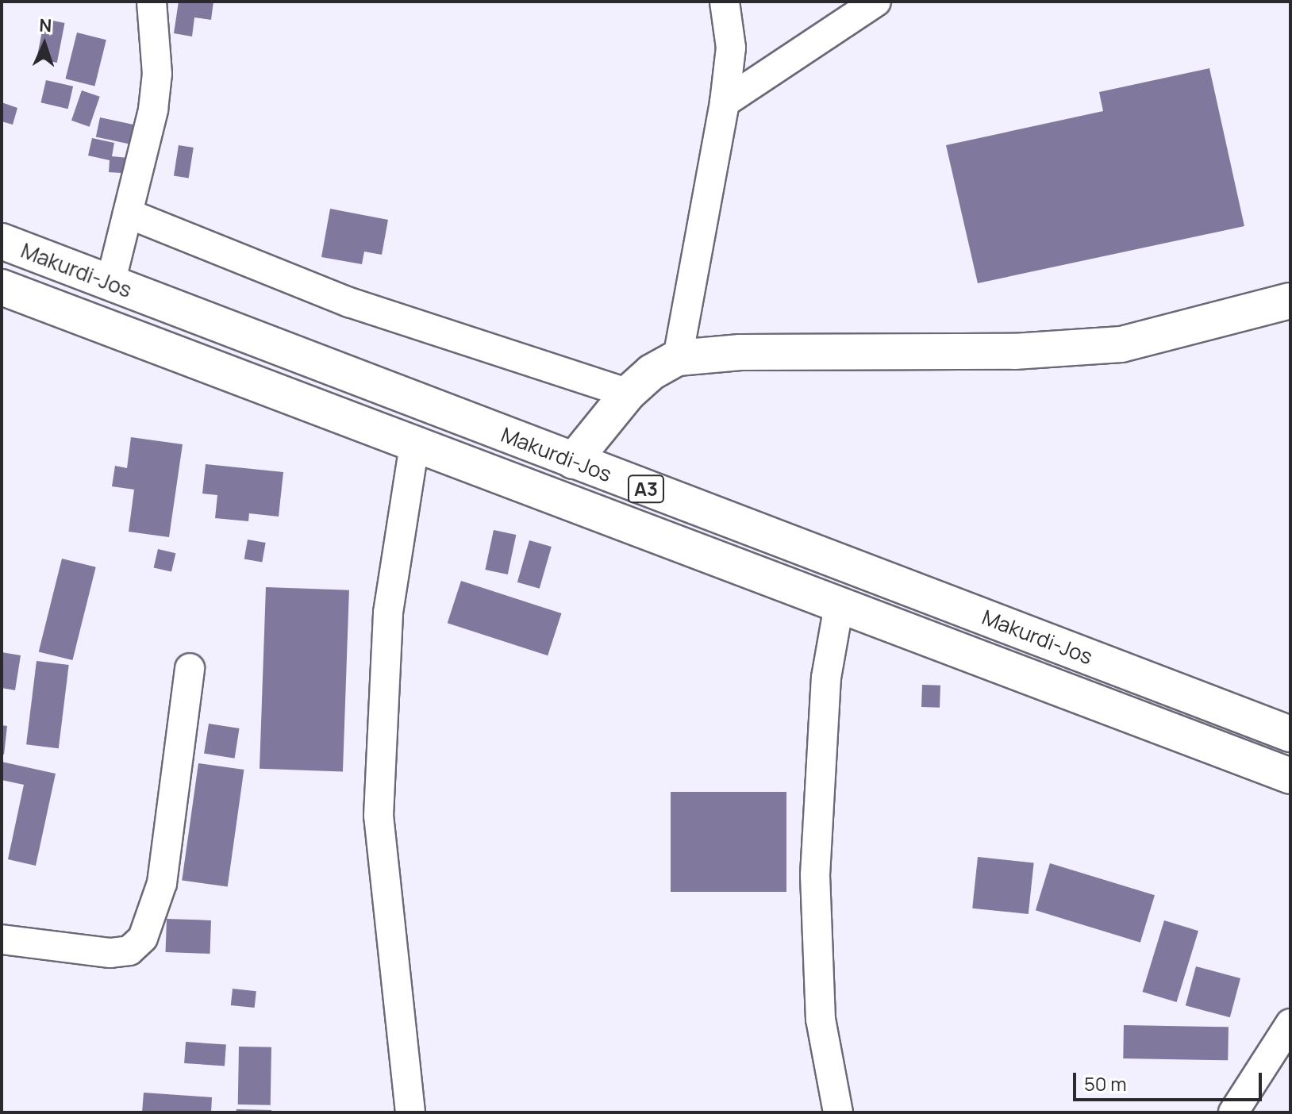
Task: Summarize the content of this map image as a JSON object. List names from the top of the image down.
{
  "streets": {
    "main road": ["Makurdi-Jos", "A3"]
  },
  "scale_bar": "50 m",
  "north": "top"
}
